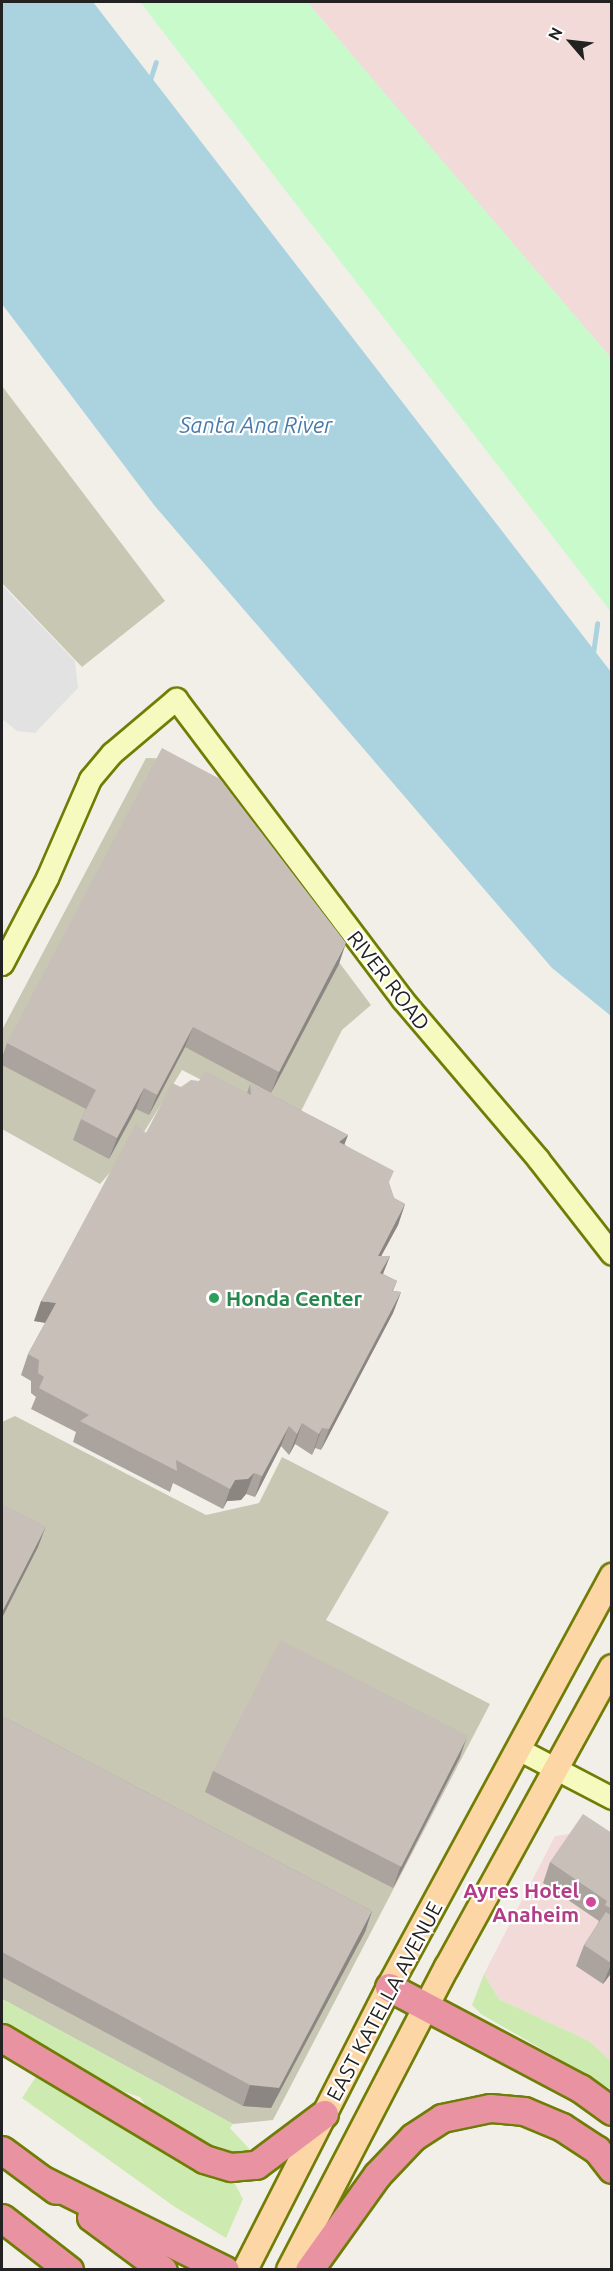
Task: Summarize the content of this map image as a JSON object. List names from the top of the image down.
{
  "streets": {
    "main road": ["RIVER ROAD", "EAST KATELLA AVENUE"]
  },
  "water": ["Santa Ana River"],
  "places": ["Honda Center", "Ayres Hotel Anaheim"],
  "north": "top left"
}
